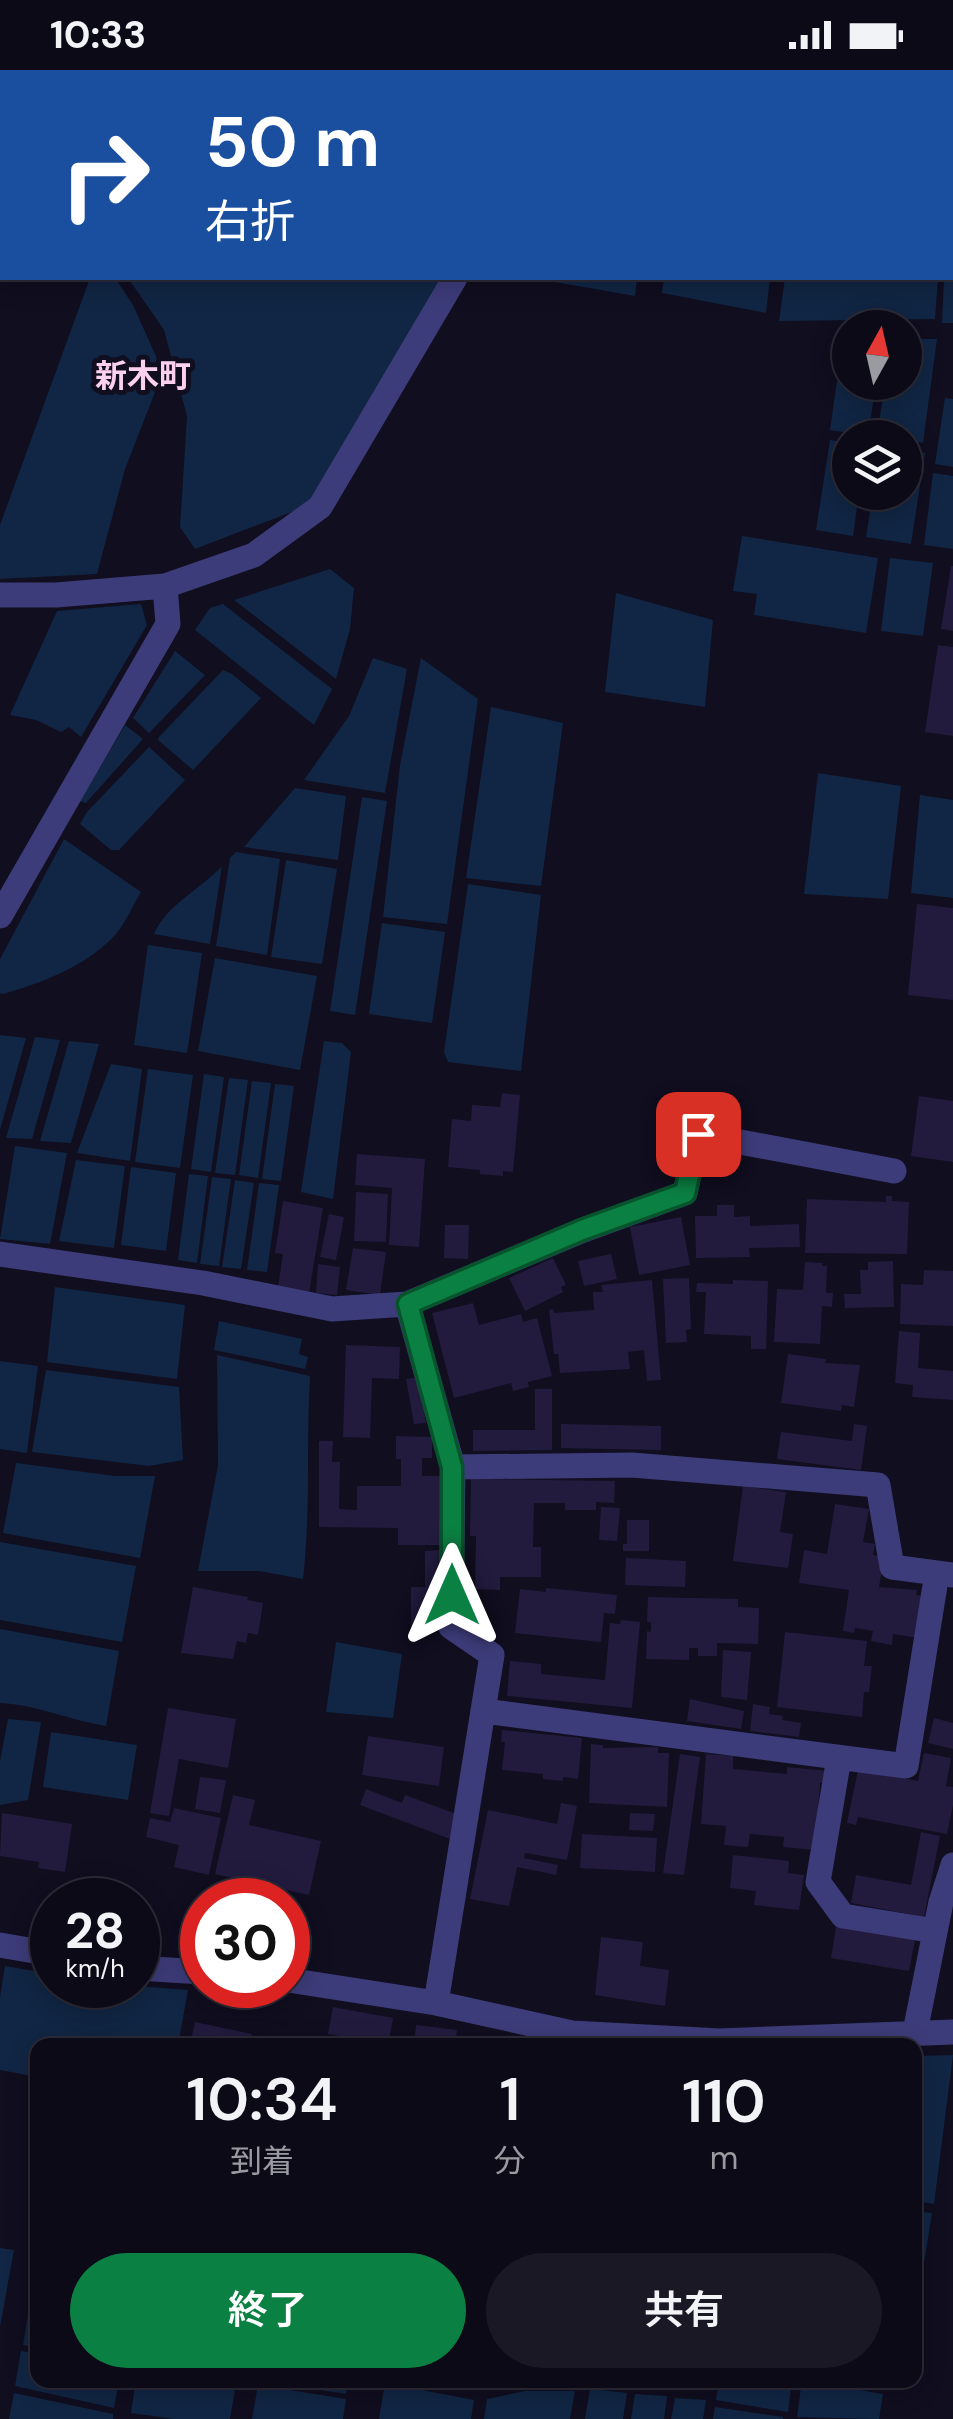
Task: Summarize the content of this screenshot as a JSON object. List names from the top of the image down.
{
  "districts": ["新木町"],
  "north": "top",
  "page": {
    "status": "10:33",
    "turn": ["50 m", "右折"],
    "speed": "28 km/h",
    "limit": "30",
    "eta": [
      "10:34",
      "到着",
      "1",
      "分",
      "110",
      "m"
    ],
    "buttons": ["終了", "共有"]
  }
}
